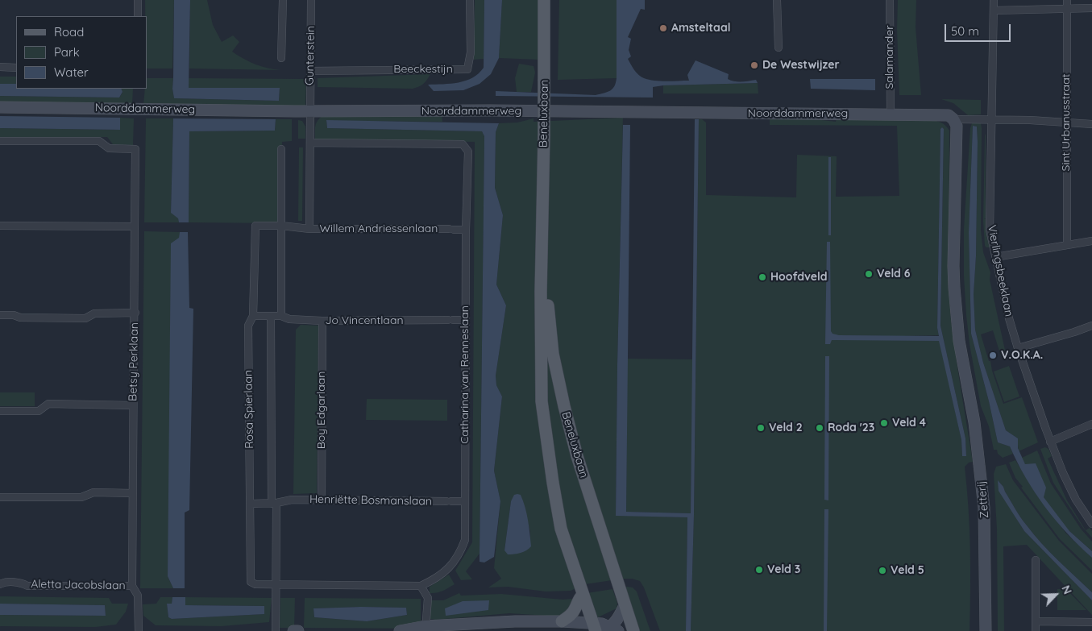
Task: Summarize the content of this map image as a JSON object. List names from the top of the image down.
{
  "streets": {
    "main road": ["Beneluxbaan"],
    "street": [
      "Gunterstein",
      "Salamander",
      "Beeckestijn",
      "Noorddammerweg",
      "Sint Urbanusstraat",
      "Willem Andriessenlaan",
      "Vierlingsbeeklaan",
      "Jo Vincentlaan",
      "Betsy Perklaan",
      "Catharina van Renneslaan",
      "Rosa Spierlaan",
      "Boy Edgarlaan",
      "Zetterij",
      "Henriëtte Bosmanslaan",
      "Aletta Jacobslaan"
    ]
  },
  "crossings": [
    ["Gunterstein", "Beeckestijn"],
    ["Gunterstein", "Noorddammerweg"],
    ["Gunterstein", "Willem Andriessenlaan"],
    ["Salamander", "Noorddammerweg"],
    ["Noorddammerweg", "Sint Urbanusstraat"],
    ["Noorddammerweg", "Willem Andriessenlaan"],
    ["Noorddammerweg", "Vierlingsbeeklaan"],
    ["Noorddammerweg", "Zetterij"],
    ["Willem Andriessenlaan", "Catharina van Renneslaan"],
    ["Willem Andriessenlaan", "Rosa Spierlaan"],
    ["Jo Vincentlaan", "Catharina van Renneslaan"],
    ["Jo Vincentlaan", "Boy Edgarlaan"],
    ["Betsy Perklaan", "Aletta Jacobslaan"],
    ["Catharina van Renneslaan", "Rosa Spierlaan"],
    ["Catharina van Renneslaan", "Henriëtte Bosmanslaan"],
    ["Rosa Spierlaan", "Henriëtte Bosmanslaan"],
    ["Boy Edgarlaan", "Henriëtte Bosmanslaan"]
  ],
  "places": [
    "Amsteltaal",
    "De Westwijzer",
    "Veld 6",
    "Hoofdveld",
    "V.O.K.A.",
    "Veld 4",
    "Veld 2",
    "Roda '23",
    "Veld 3",
    "Veld 5"
  ],
  "legend": ["Road", "Park", "Water"],
  "scale_bar": "50 m",
  "north": "top right"
}
